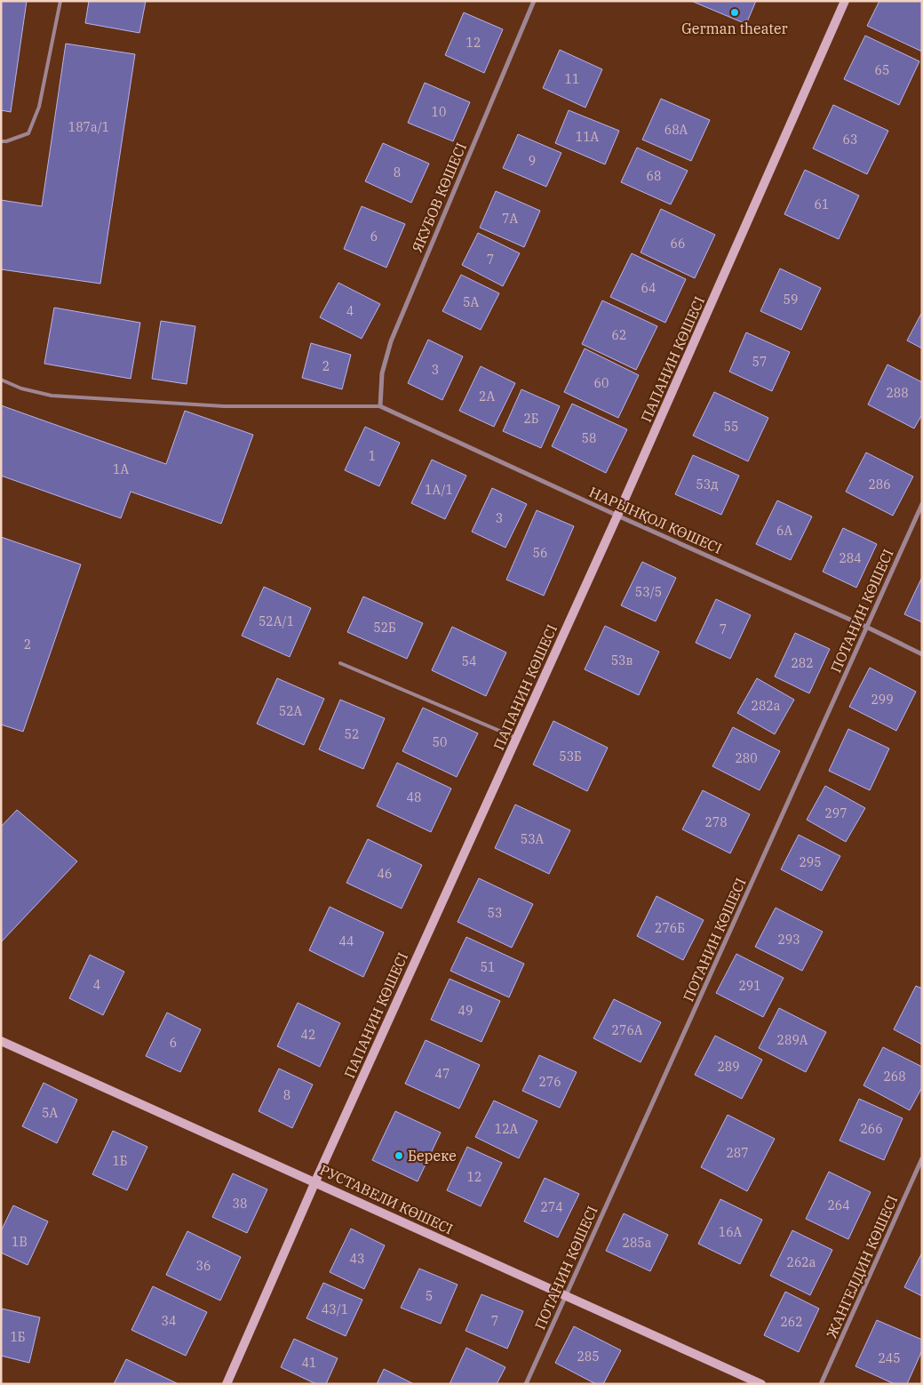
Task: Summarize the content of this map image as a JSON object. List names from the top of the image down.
{
  "streets": {
    "main road": ["ПАПАНИН КӨШЕСІ", "РУСТАВЕЛИ КӨШЕСІ"],
    "street": [
      "ЯКУБОВ КӨШЕСІ",
      "НАРЫНҚОЛ КӨШЕСІ",
      "ПОТАНИН КӨШЕСІ",
      "ЖАНГЕЛДИН КӨШЕСІ"
    ]
  },
  "crossings": [
    ["ЯКУБОВ КӨШЕСІ", "НАРЫНҚОЛ КӨШЕСІ"],
    ["ПАПАНИН КӨШЕСІ", "НАРЫНҚОЛ КӨШЕСІ"],
    ["ПАПАНИН КӨШЕСІ", "РУСТАВЕЛИ КӨШЕСІ"],
    ["НАРЫНҚОЛ КӨШЕСІ", "ПОТАНИН КӨШЕСІ"],
    ["ПОТАНИН КӨШЕСІ", "РУСТАВЕЛИ КӨШЕСІ"]
  ],
  "places": ["German theater", "Береке"],
  "house_numbers": [
    "12",
    "65",
    "11",
    "10",
    "187а/1",
    "68А",
    "11А",
    "63",
    "9",
    "8",
    "68",
    "61",
    "7А",
    "6",
    "66",
    "7",
    "64",
    "59",
    "5А",
    "4",
    "62",
    "57",
    "2",
    "3",
    "60",
    "288",
    "2А",
    "2Б",
    "55",
    "58",
    "1",
    "1А",
    "53д",
    "286",
    "1А/1",
    "3",
    "6А",
    "56",
    "284",
    "53/5",
    "52А/1",
    "52Б",
    "7",
    "2",
    "53в",
    "54",
    "282",
    "299",
    "282а",
    "52А",
    "52",
    "50",
    "53Б",
    "280",
    "48",
    "297",
    "278",
    "53А",
    "295",
    "46",
    "53",
    "276Б",
    "293",
    "44",
    "51",
    "4",
    "291",
    "49",
    "276А",
    "42",
    "289А",
    "6",
    "289",
    "47",
    "268",
    "276",
    "8",
    "5А",
    "12А",
    "266",
    "287",
    "1Б",
    "12",
    "38",
    "264",
    "274",
    "16А",
    "1В",
    "285а",
    "43",
    "262а",
    "36",
    "5",
    "43/1",
    "34",
    "7",
    "262",
    "1Б",
    "285",
    "245",
    "41"
  ]
}
